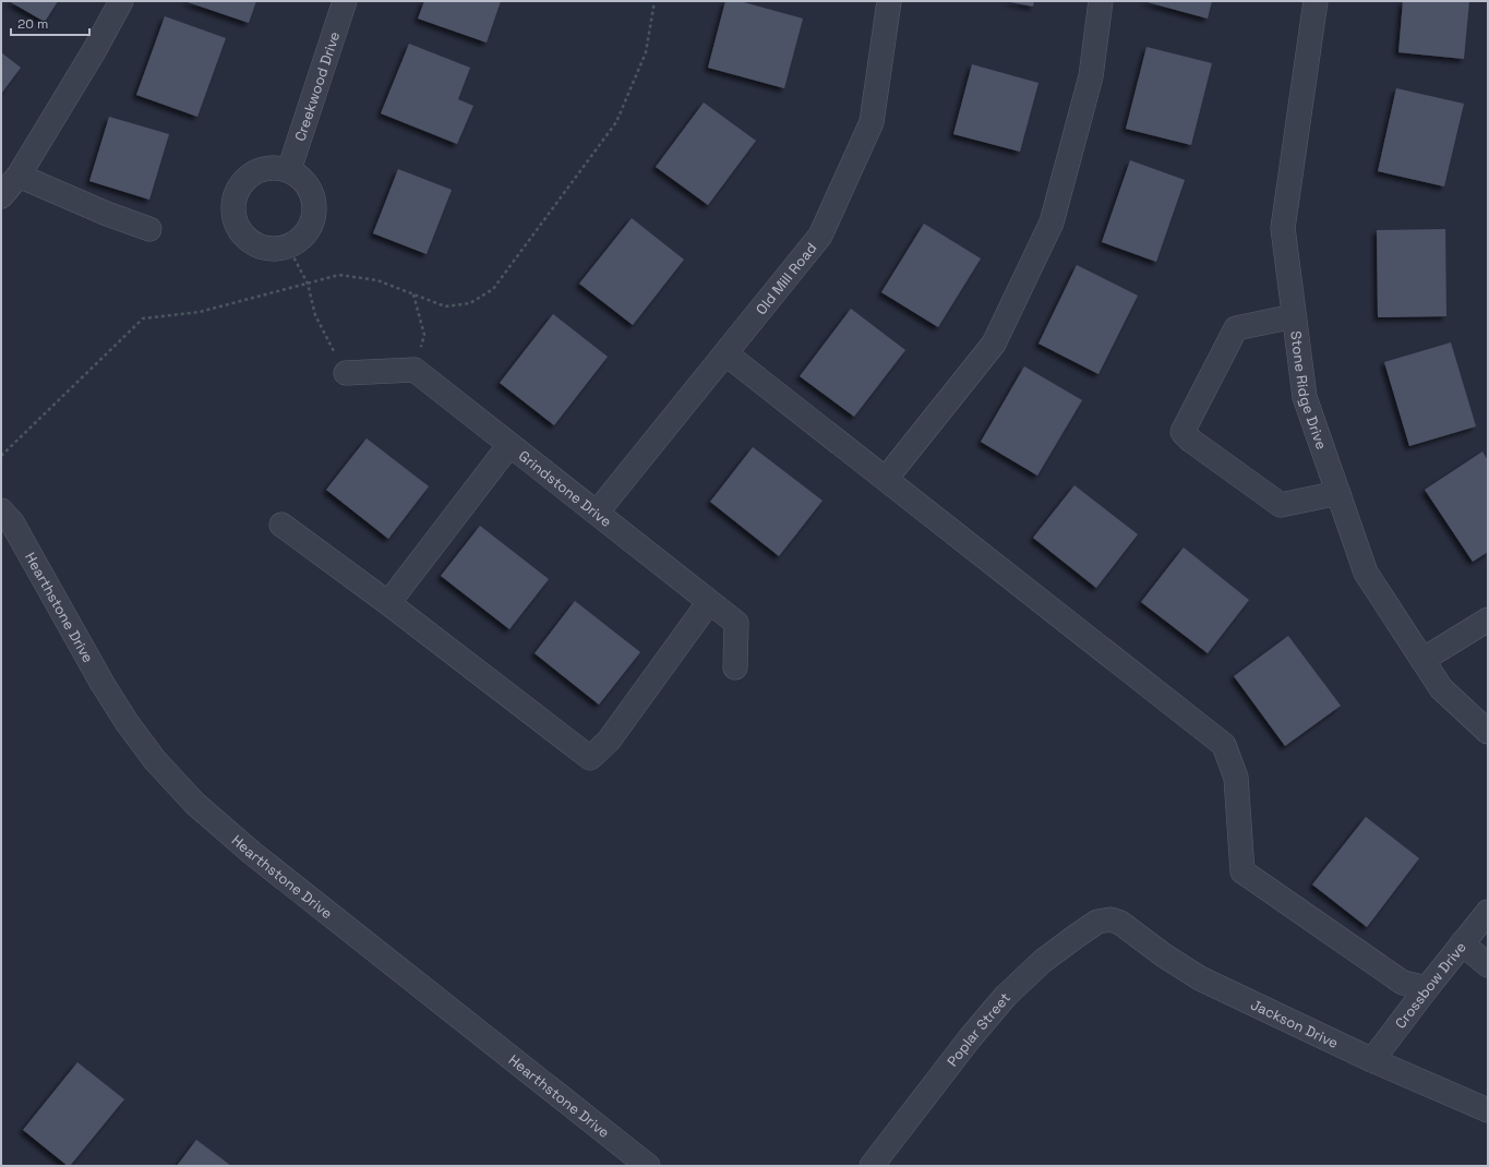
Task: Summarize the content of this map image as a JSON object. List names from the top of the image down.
{
  "streets": {
    "street": [
      "Creekwood Drive",
      "Old Mill Road",
      "Stone Ridge Drive",
      "Grindstone Drive",
      "Hearthstone Drive",
      "Crossbow Drive",
      "Jackson Drive",
      "Poplar Street"
    ]
  },
  "crossings": [
    ["Old Mill Road", "Grindstone Drive"],
    ["Crossbow Drive", "Jackson Drive"],
    ["Jackson Drive", "Poplar Street"]
  ],
  "scale_bar": "20 m"
}
